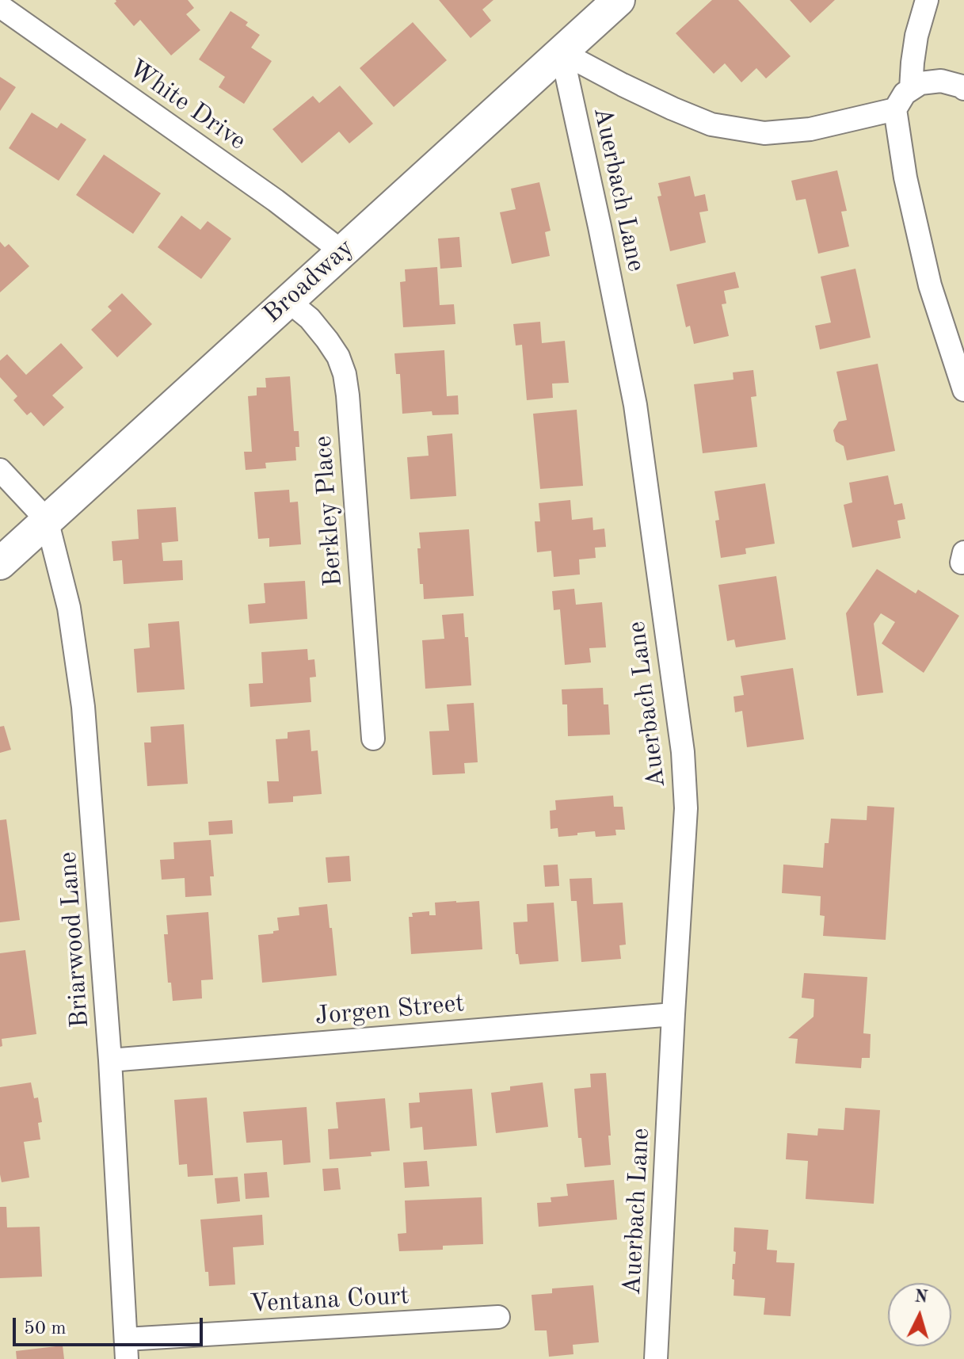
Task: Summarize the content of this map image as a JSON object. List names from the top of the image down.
{
  "streets": {
    "main road": ["Broadway"],
    "street": [
      "White Drive",
      "Auerbach Lane",
      "Berkley Place",
      "Briarwood Lane",
      "Jorgen Street",
      "Ventana Court"
    ]
  },
  "crossings": [
    ["White Drive", "Broadway"],
    ["Auerbach Lane", "Broadway"],
    ["Auerbach Lane", "Jorgen Street"],
    ["Broadway", "Berkley Place"],
    ["Broadway", "Briarwood Lane"],
    ["Briarwood Lane", "Jorgen Street"],
    ["Briarwood Lane", "Ventana Court"]
  ],
  "scale_bar": "50 m",
  "north": "top"
}
